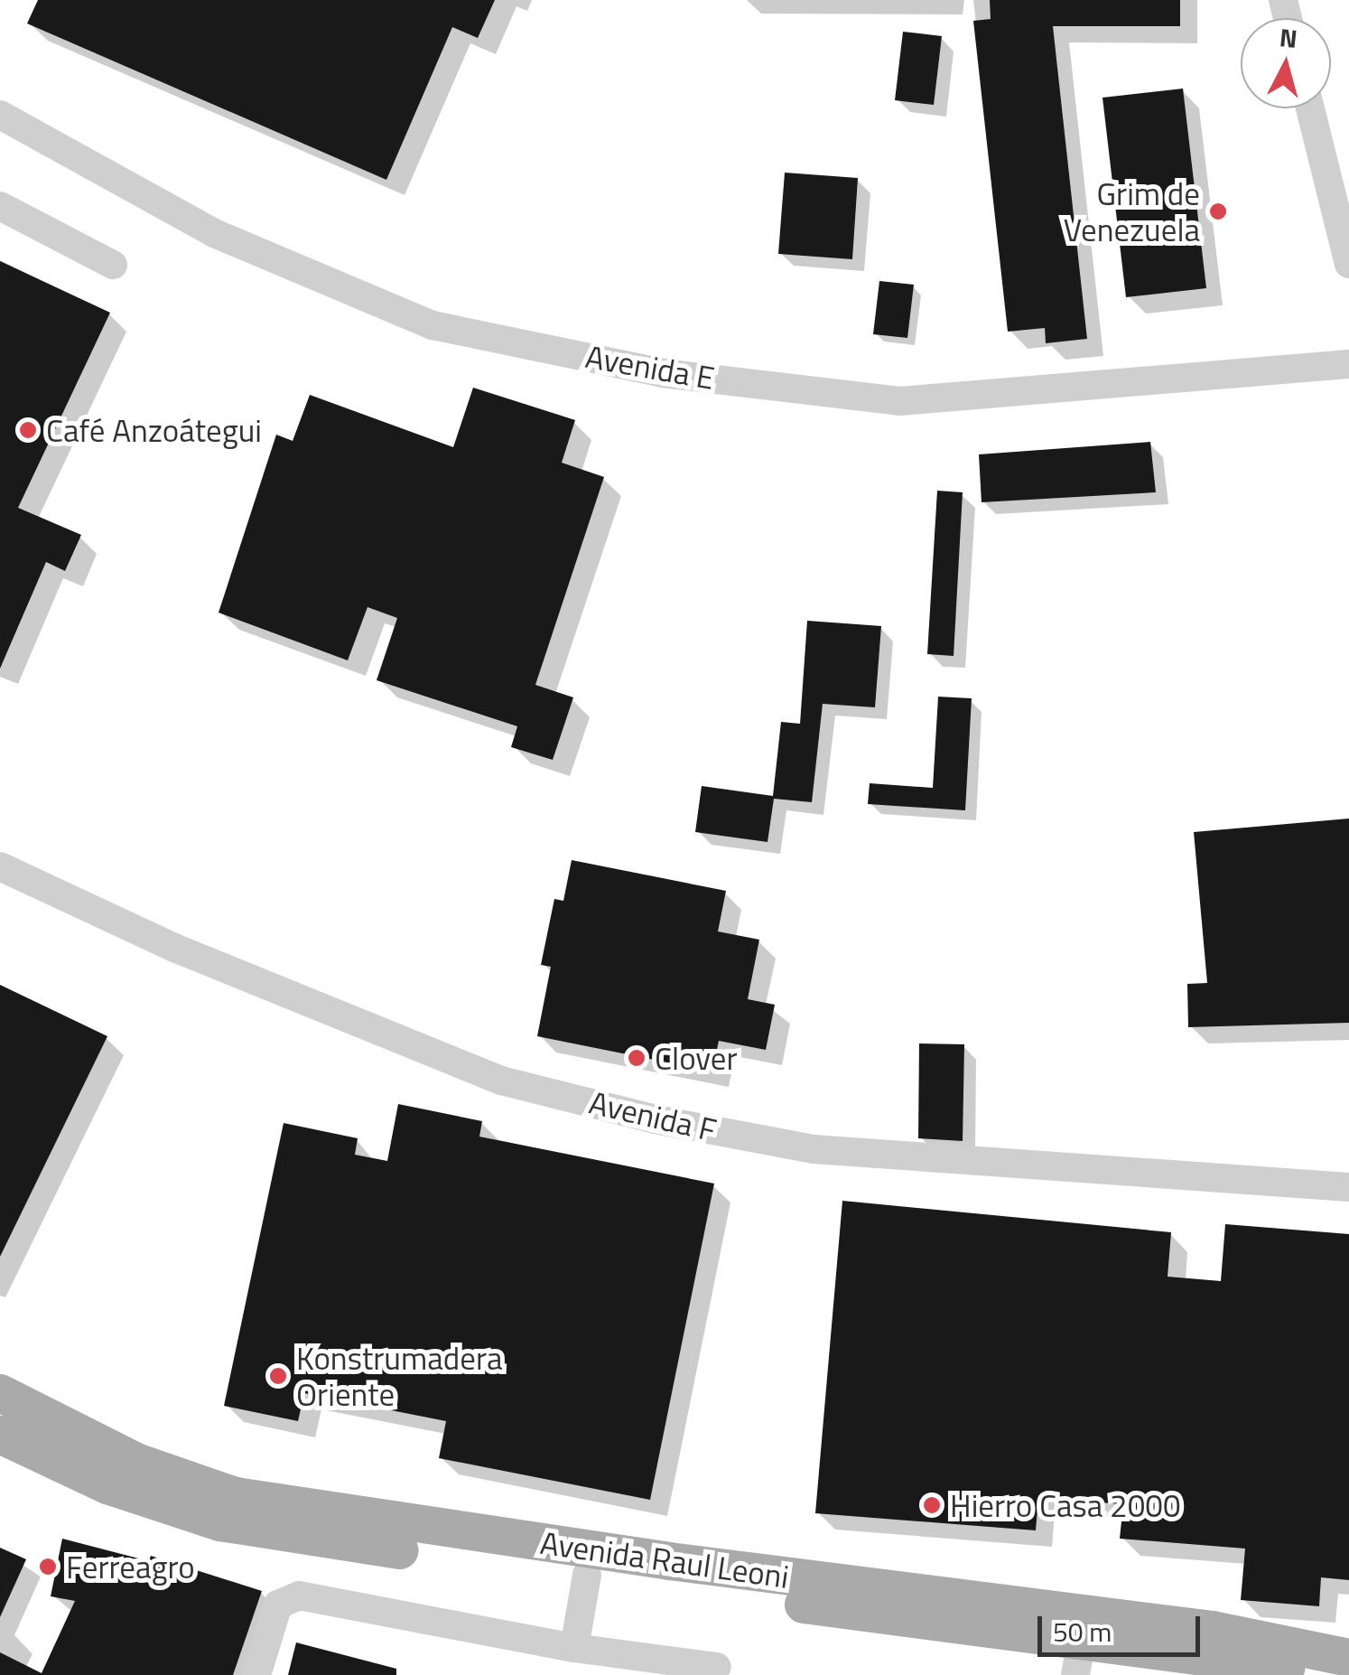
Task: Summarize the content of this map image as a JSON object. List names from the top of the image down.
{
  "streets": {
    "main road": ["Avenida Raul Leoni"],
    "street": ["Avenida E", "Avenida F"]
  },
  "places": [
    "Grim de Venezuela",
    "Café Anzoátegui",
    "Clover",
    "Konstrumadera Oriente",
    "Hierro Casa 2000",
    "Ferreagro"
  ],
  "scale_bar": "50 m",
  "north": "top"
}
